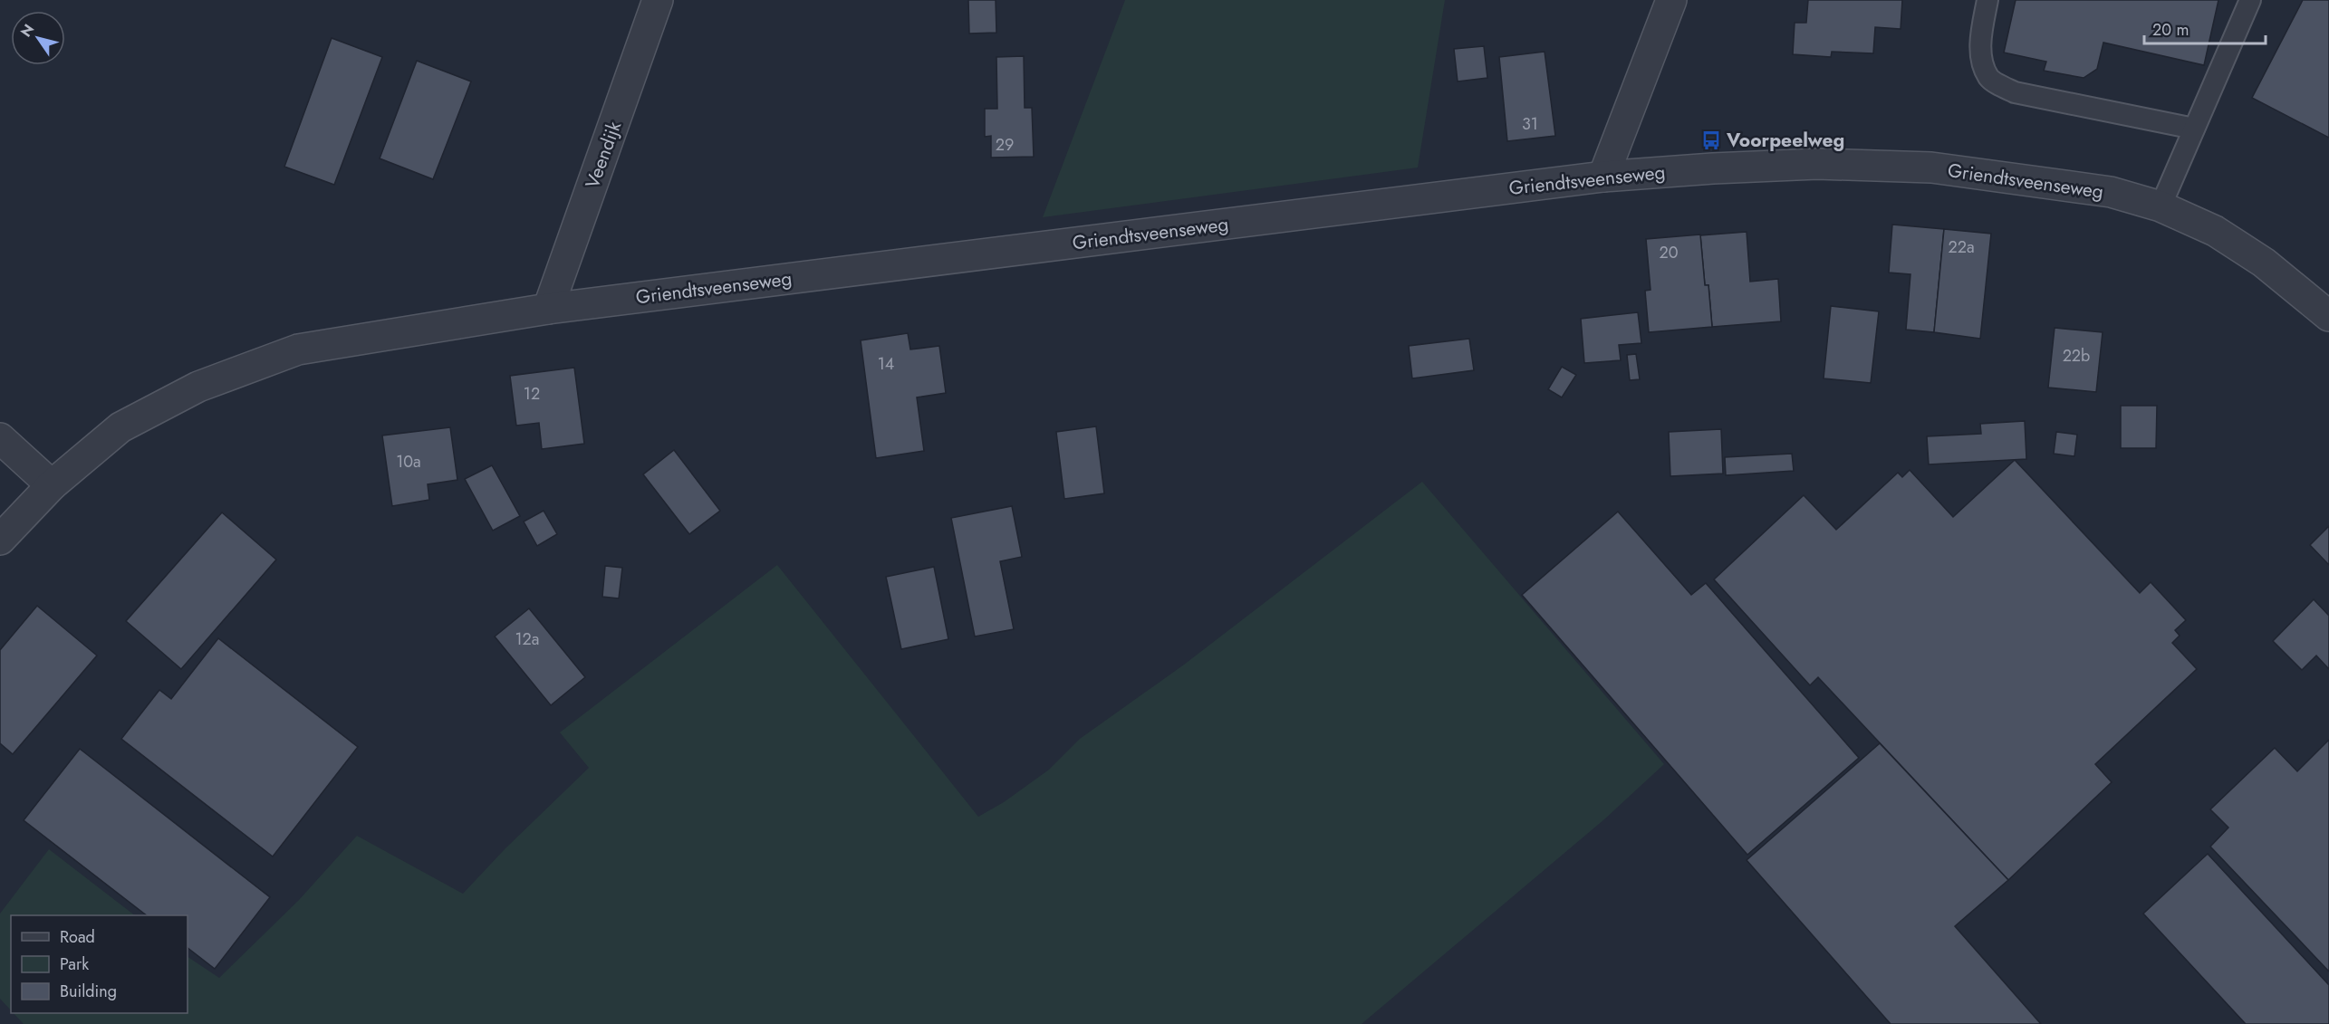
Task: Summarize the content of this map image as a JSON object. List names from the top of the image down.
{
  "streets": {
    "street": ["Veendijk", "Griendtsveenseweg"]
  },
  "crossings": [
    ["Veendijk", "Griendtsveenseweg"]
  ],
  "places": {
    "bus stop": ["Voorpeelweg"]
  },
  "house_numbers": [
    "31",
    "29",
    "22a",
    "20",
    "22b",
    "14",
    "12",
    "10a",
    "12a"
  ],
  "legend": ["Road", "Park", "Building"],
  "scale_bar": "20 m",
  "north": "top left"
}
